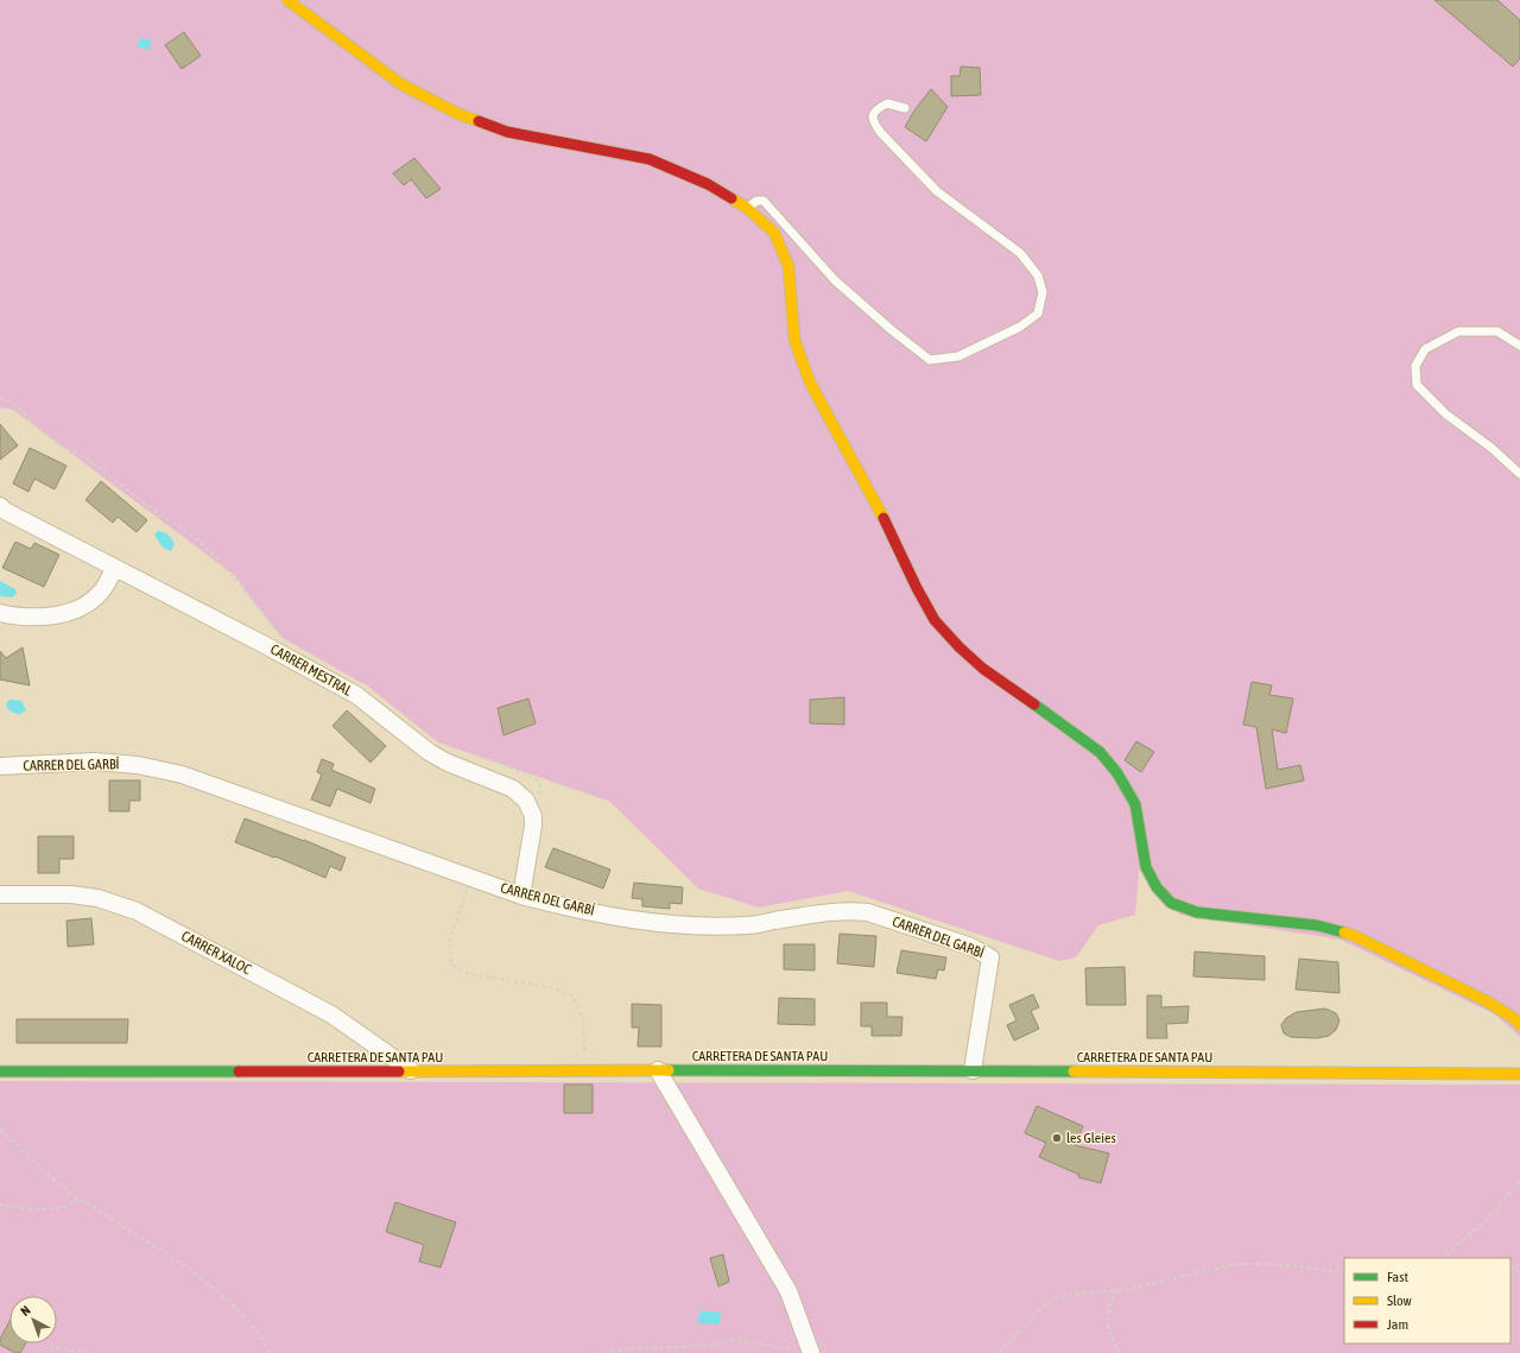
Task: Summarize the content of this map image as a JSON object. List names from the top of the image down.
{
  "streets": {
    "street": [
      "CARRER MESTRAL",
      "CARRER DEL GARBÍ",
      "CARRER XALOC",
      "CARRETERA DE SANTA PAU"
    ]
  },
  "crossings": [
    ["CARRER DEL GARBÍ", "CARRETERA DE SANTA PAU"],
    ["CARRER XALOC", "CARRETERA DE SANTA PAU"]
  ],
  "places": ["les Gleies"],
  "legend": ["Fast", "Slow", "Jam"],
  "north": "top left"
}
